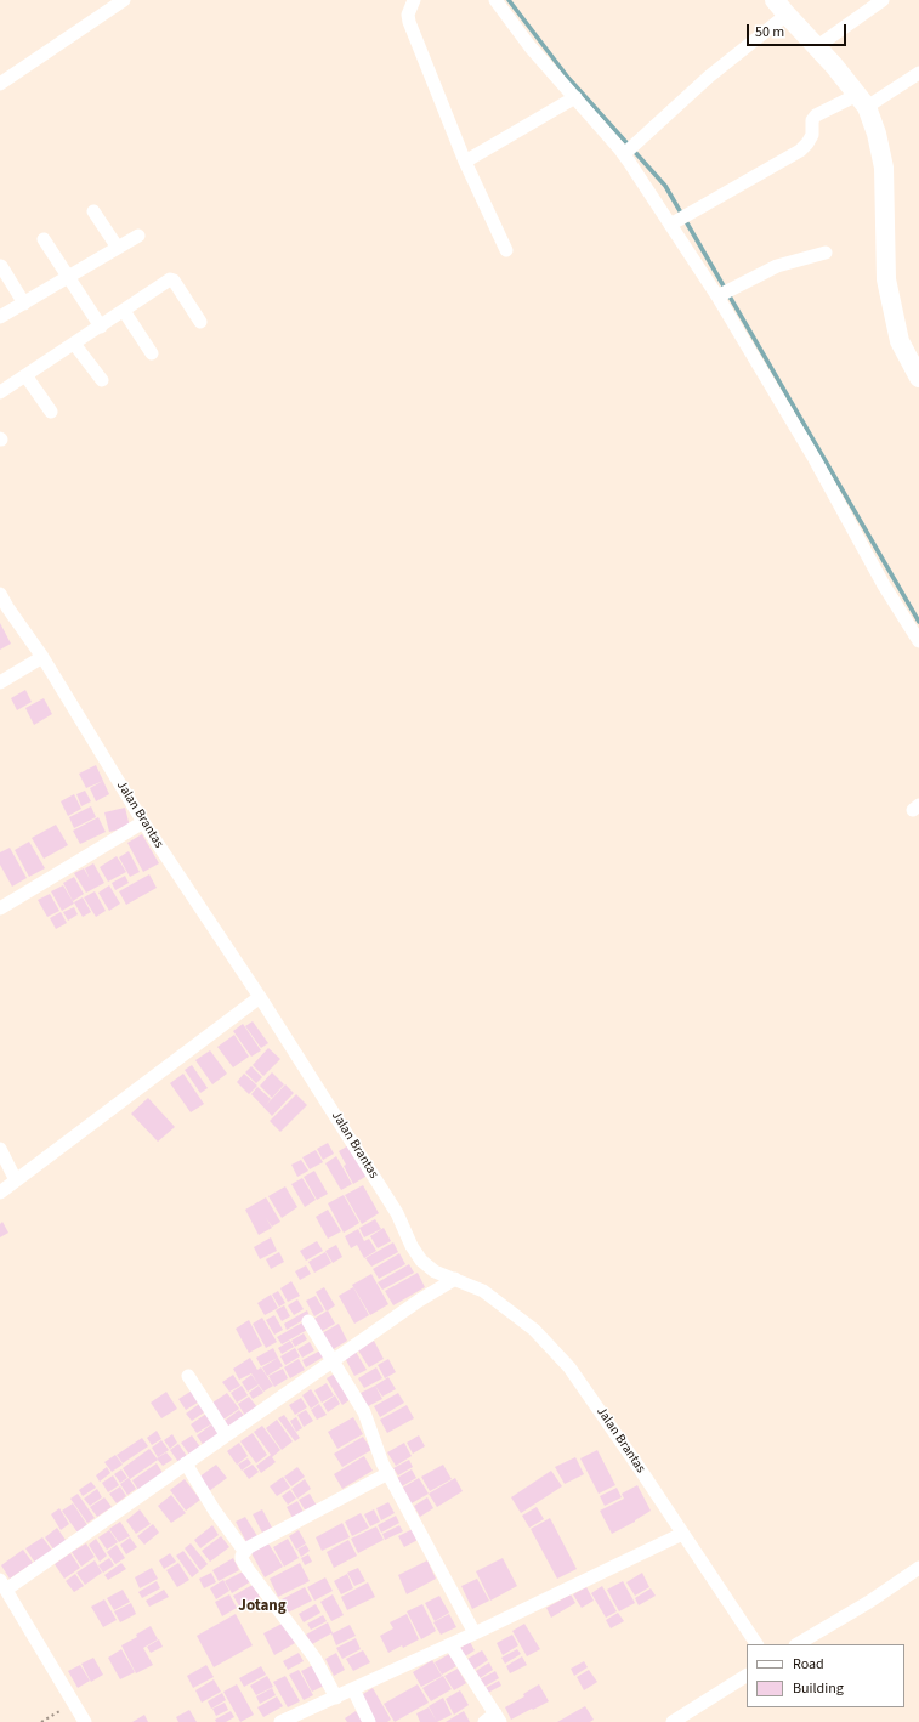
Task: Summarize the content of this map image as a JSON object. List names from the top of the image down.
{
  "streets": {
    "street": ["Jalan Brantas"]
  },
  "districts": ["Jotang"],
  "legend": ["Road", "Building"],
  "scale_bar": "50 m"
}
